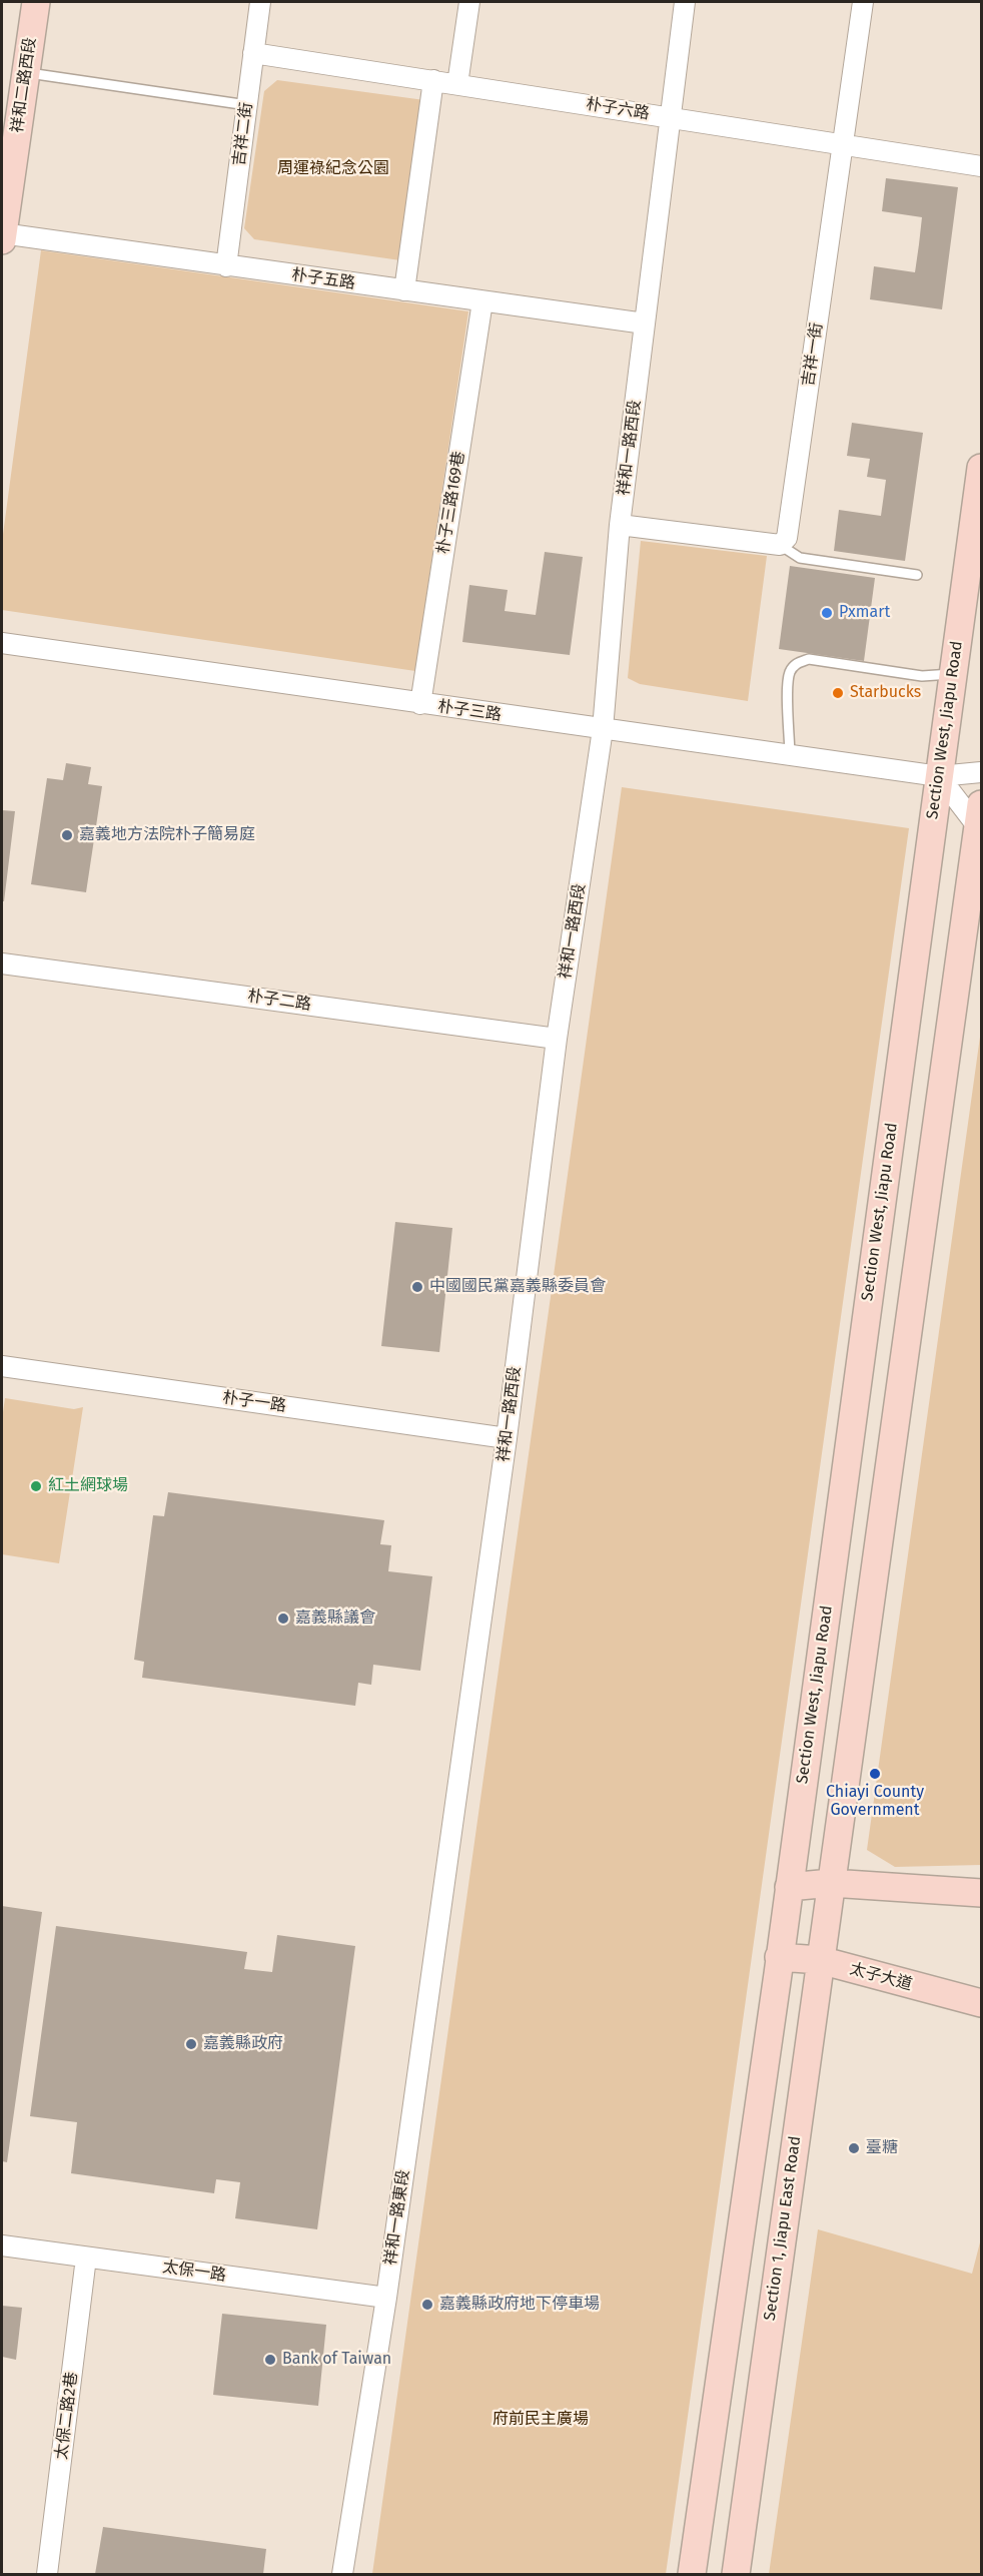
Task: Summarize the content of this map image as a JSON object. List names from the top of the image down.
{
  "streets": {
    "main road": [
      "祥和二路西段",
      "Section West, Jiapu Road",
      "太子大道",
      "Section 1, Jiapu East Road"
    ],
    "street": [
      "朴子六路",
      "吉祥二街",
      "朴子五路",
      "吉祥一街",
      "祥和一路西段",
      "朴子三路169巷",
      "朴子三路",
      "朴子二路",
      "朴子一路",
      "祥和一路東段",
      "太保一路",
      "太保二路2巷"
    ]
  },
  "crossings": [
    ["祥和二路西段", "朴子五路"],
    ["朴子六路", "吉祥二街"],
    ["朴子六路", "吉祥一街"],
    ["朴子六路", "祥和一路西段"],
    ["吉祥二街", "朴子五路"],
    ["朴子五路", "祥和一路西段"],
    ["朴子五路", "朴子三路169巷"],
    ["祥和一路西段", "朴子三路"],
    ["祥和一路西段", "朴子二路"],
    ["祥和一路西段", "朴子一路"],
    ["祥和一路西段", "祥和一路東段"],
    ["朴子三路169巷", "朴子三路"],
    ["朴子三路", "Section West, Jiapu Road"],
    ["Section West, Jiapu Road", "太子大道"],
    ["太子大道", "Section 1, Jiapu East Road"],
    ["祥和一路東段", "太保一路"],
    ["太保一路", "太保二路2巷"]
  ],
  "parks": ["周運祿紀念公園", "府前民主廣場"],
  "places": [
    "Pxmart",
    "Starbucks",
    "嘉義地方法院朴子簡易庭",
    "中國國民黨嘉義縣委員會",
    "紅土網球場",
    "嘉義縣議會",
    "Chiayi County Government",
    "嘉義縣政府",
    "臺糖",
    "嘉義縣政府地下停車場",
    "Bank of Taiwan"
  ]
}
